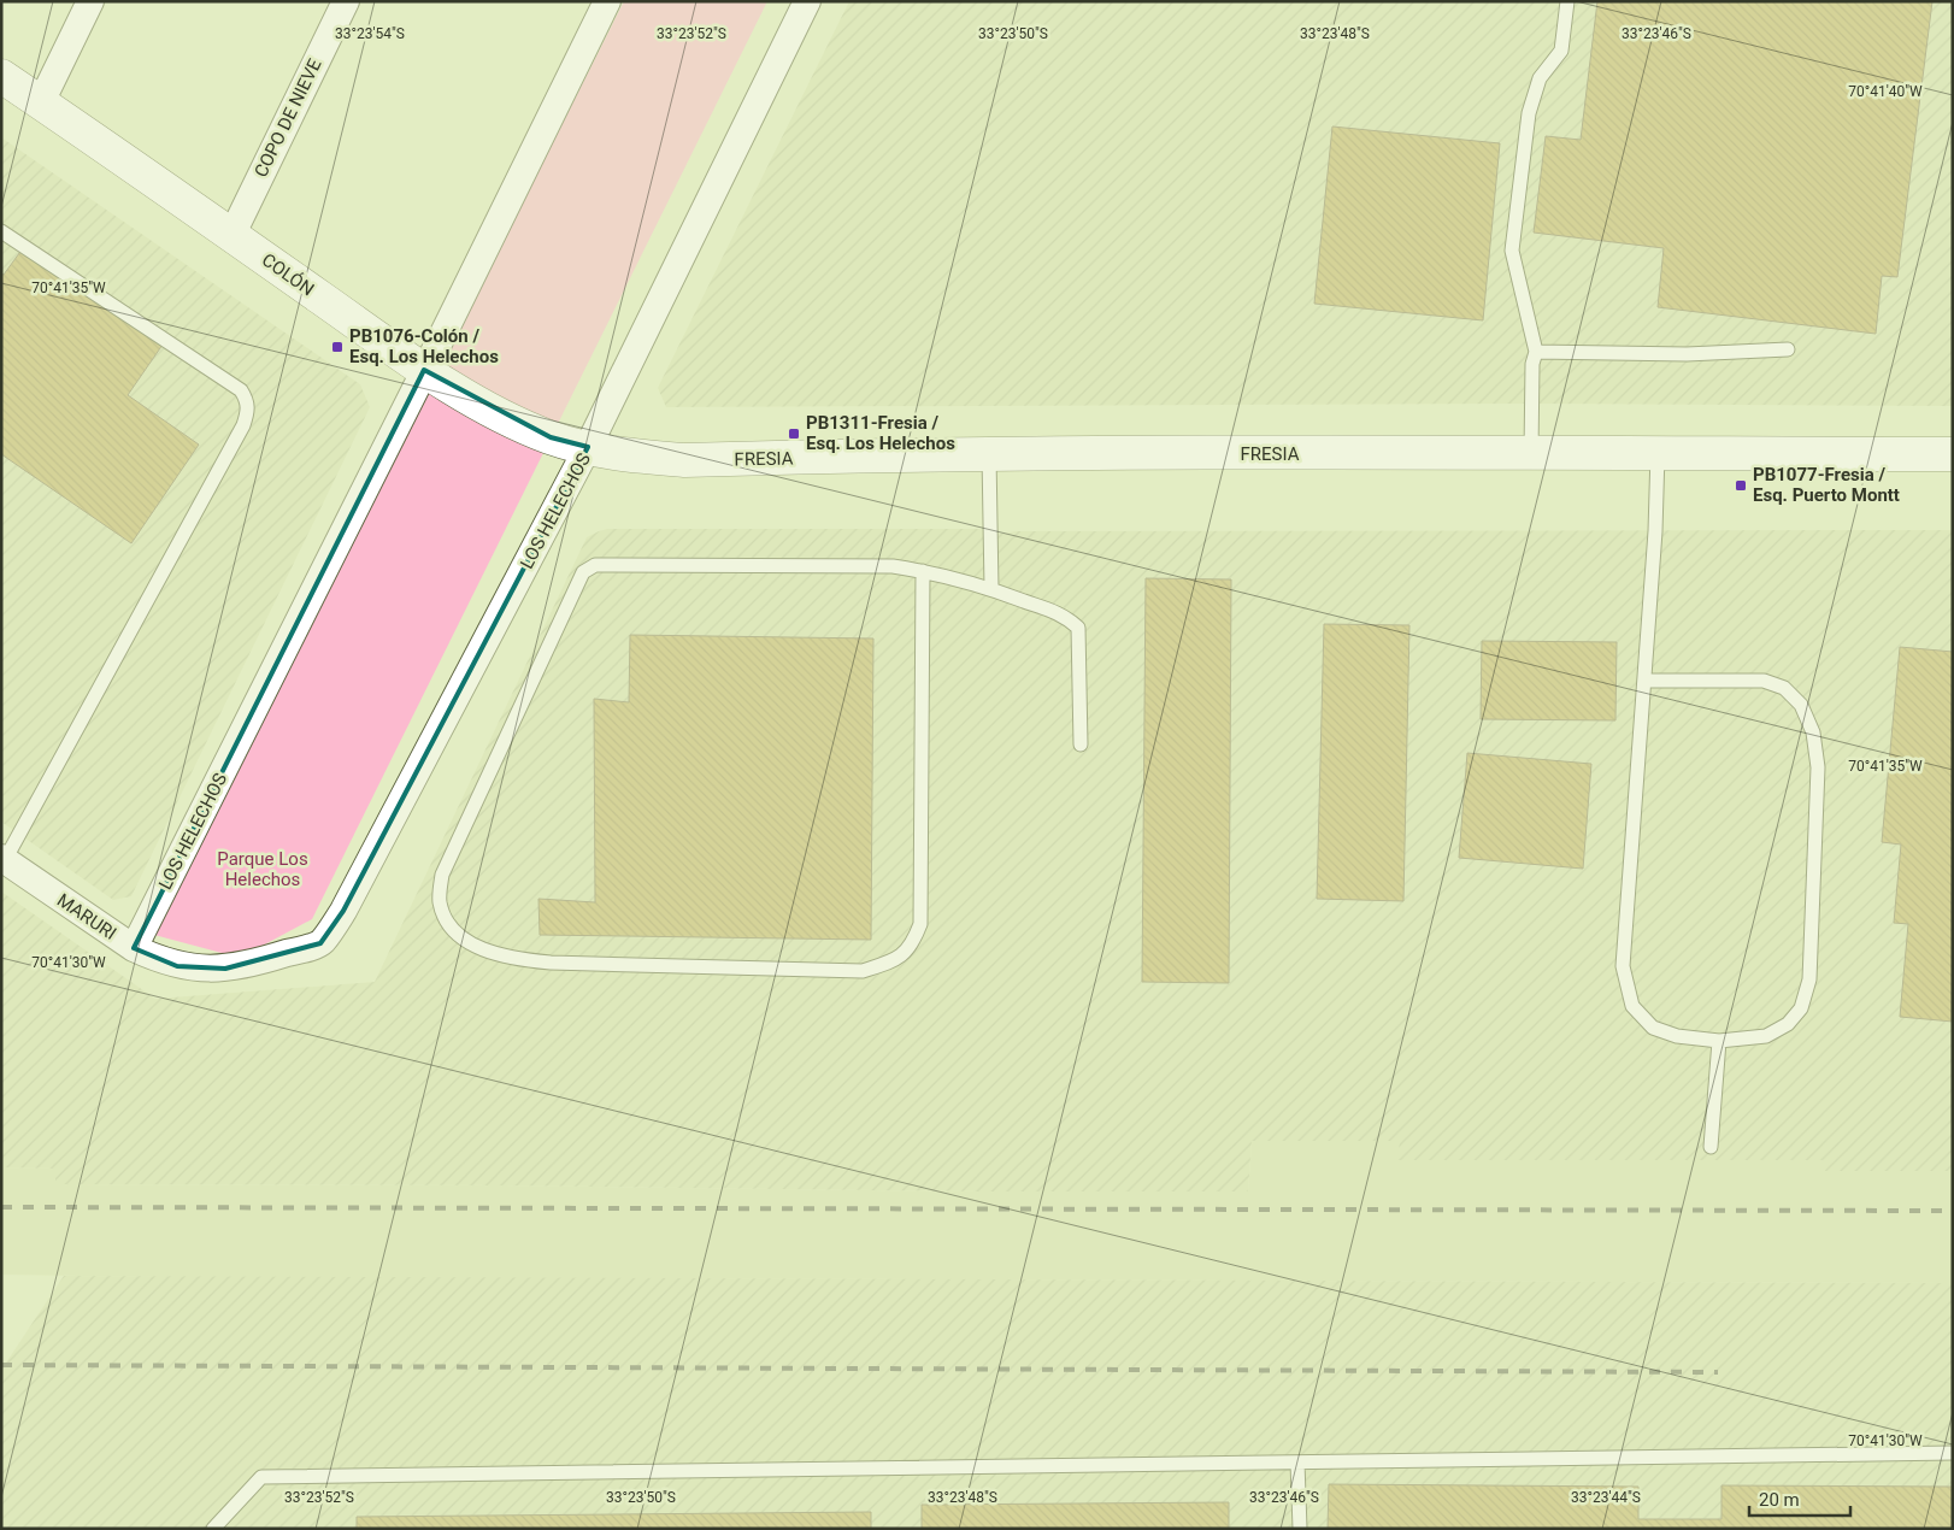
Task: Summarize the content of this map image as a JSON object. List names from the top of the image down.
{
  "streets": {
    "street": [
      "COPO DE NIEVE",
      "COLÓN",
      "FRESIA",
      "LOS HELECHOS",
      "MARURI"
    ]
  },
  "crossings": [
    ["COPO DE NIEVE", "COLÓN"],
    ["COLÓN", "FRESIA"],
    ["COLÓN", "LOS HELECHOS"],
    ["FRESIA", "LOS HELECHOS"],
    ["LOS HELECHOS", "MARURI"]
  ],
  "parks": ["Parque Los Helechos"],
  "places": {
    "transit": ["PB1076-Colón / Esq. Los Helechos", "PB1311-Fresia / Esq. Los Helechos", "PB1077-Fresia / Esq. Puerto Montt"]
  },
  "scale_bar": "20 m",
  "coordinates": [
    "33°23'54\"S",
    "33°23'52\"S",
    "33°23'50\"S",
    "33°23'48\"S",
    "33°23'46\"S",
    "70°41'40\"W",
    "70°41'35\"W",
    "70°41'30\"W",
    "33°23'44\"S"
  ]
}
